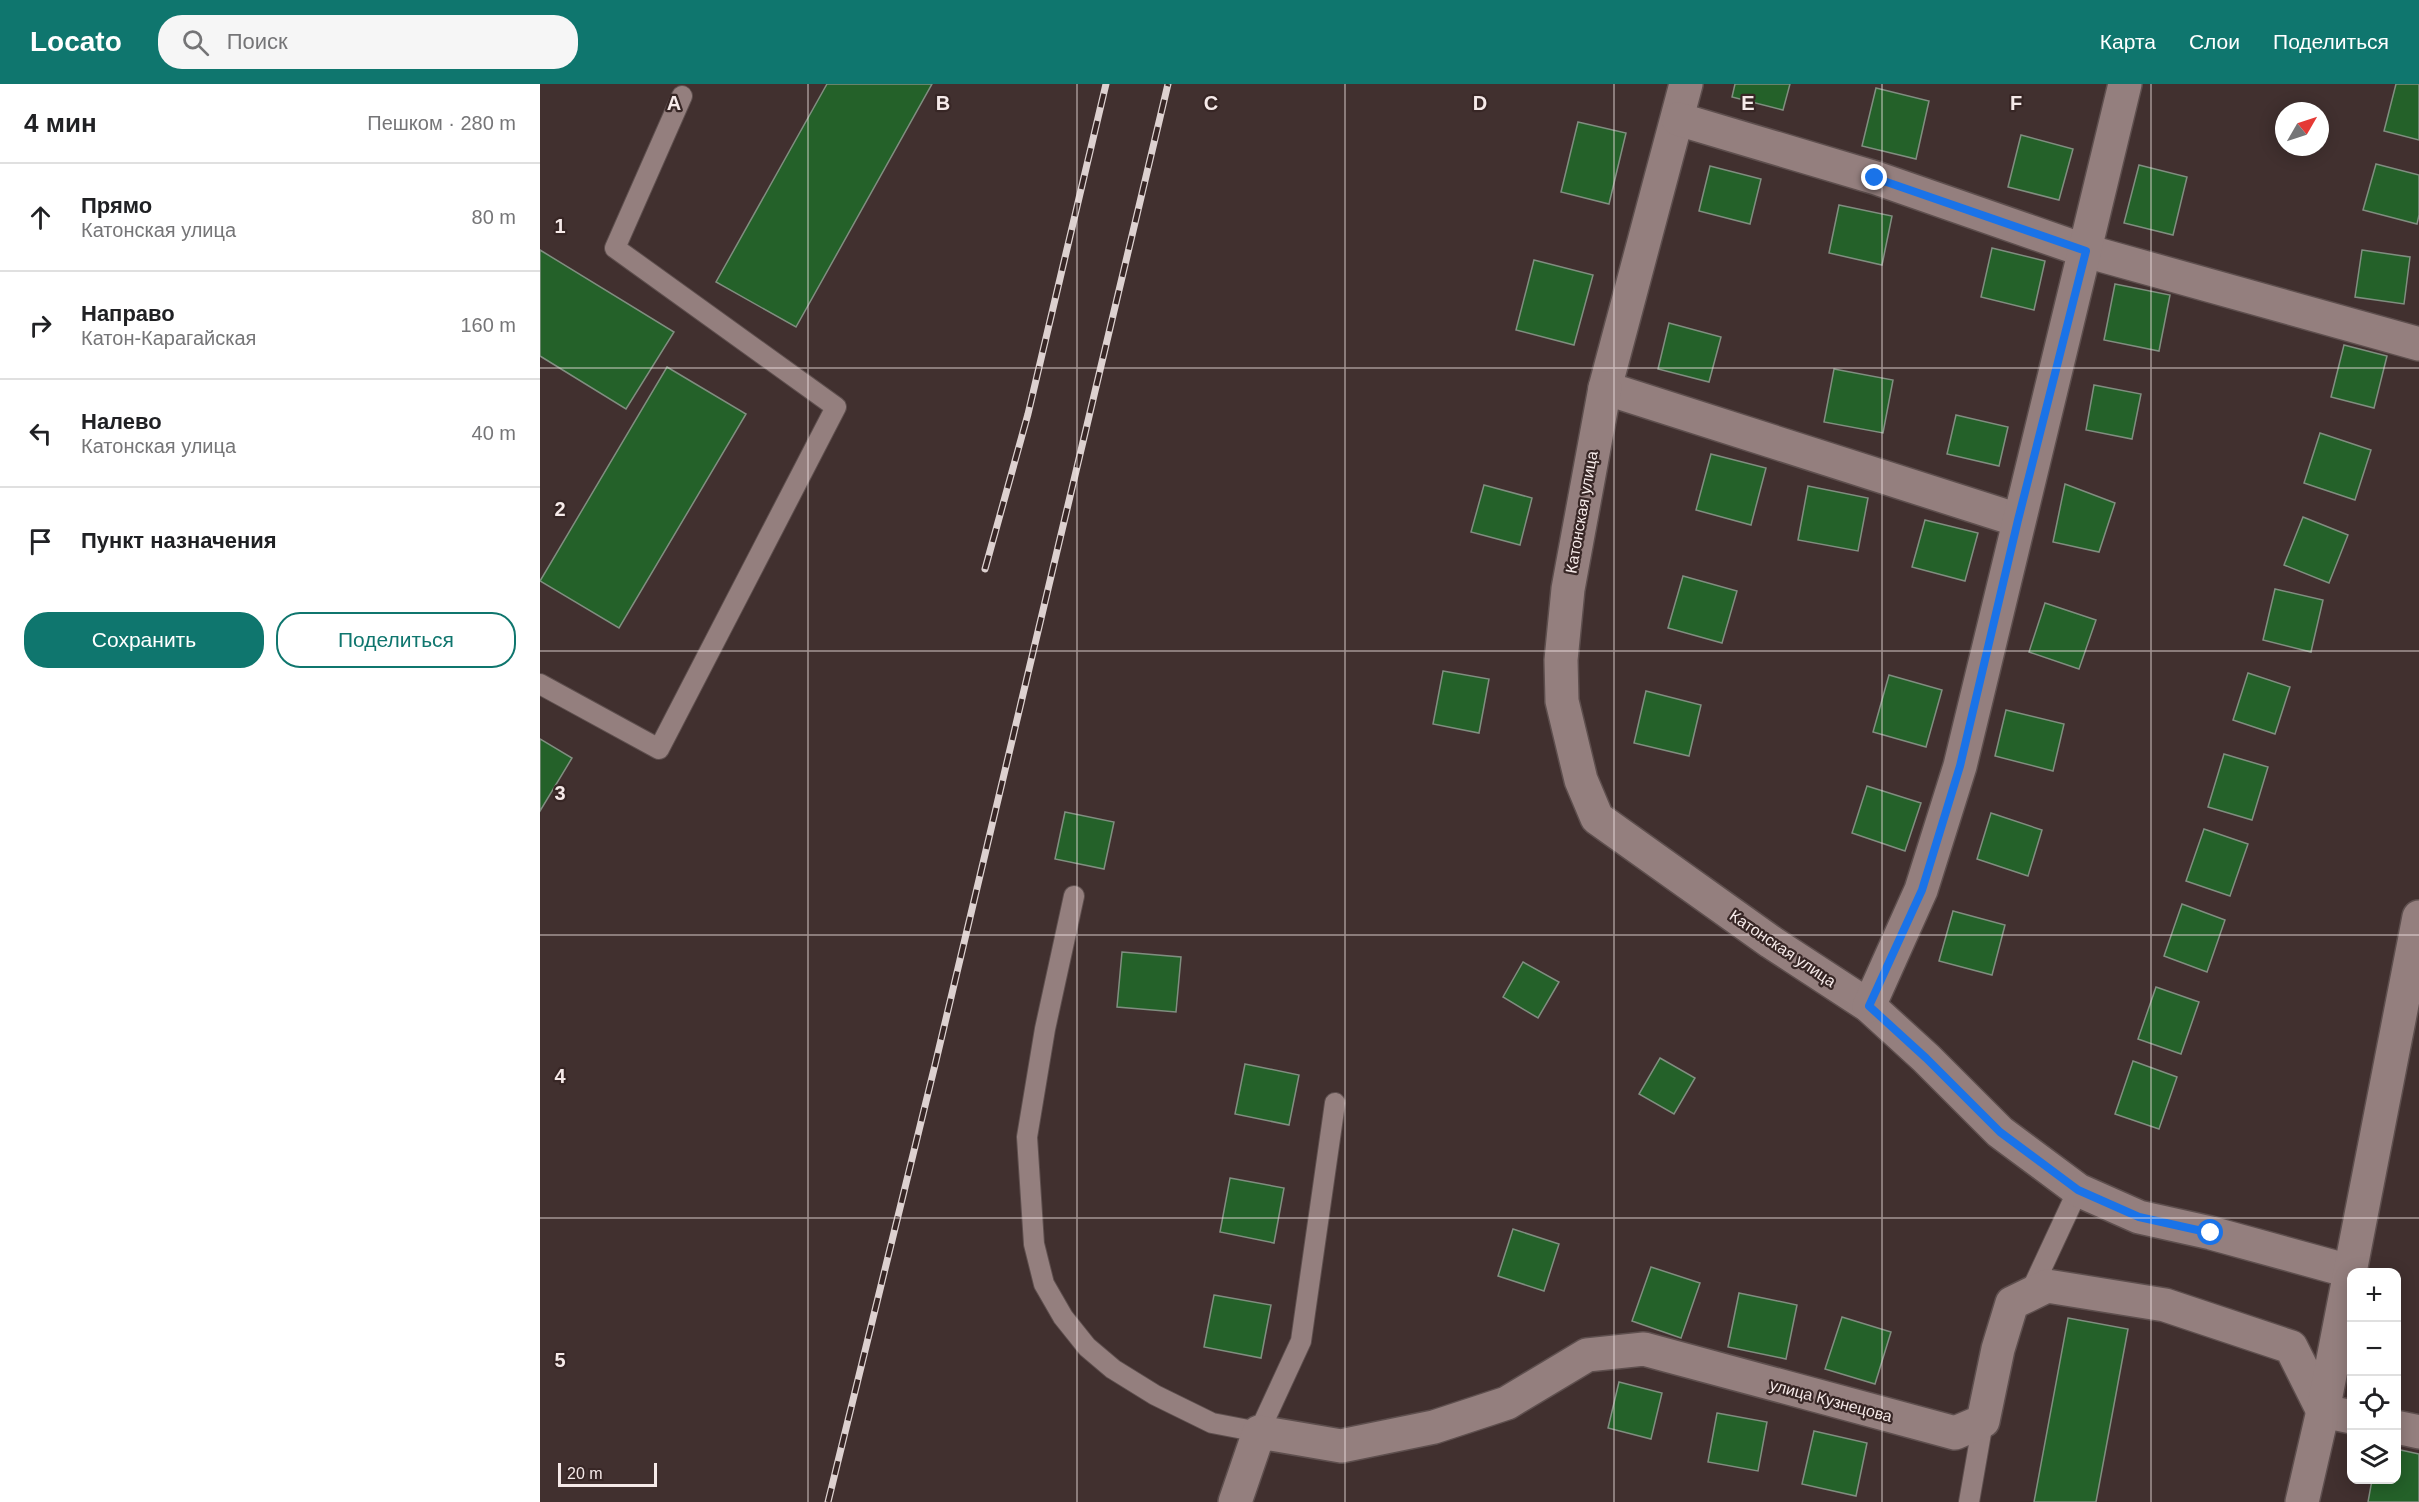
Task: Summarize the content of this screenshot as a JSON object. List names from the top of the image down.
{
  "streets": {
    "street": ["Катонская улица", "улица Кузнецова"]
  },
  "scale_bar": "20 m",
  "north": "top right",
  "page": {
    "header": "Locato",
    "search": "Поиск",
    "nav": ["Карта", "Слои", "Поделиться"],
    "heading": ["4 мин", "Пешком · 280 m"],
    "list": [
      ["Прямо", "Катонская улица", "80 m"],
      ["Направо", "Катон-Карагайская", "160 m"],
      ["Налево", "Катонская улица", "40 m"],
      "Пункт назначения"
    ],
    "buttons": ["Сохранить", "Поделиться"],
    "map_buttons": ["+", "−"],
    "scale": "20 m"
  },
  "grid": {
    "columns": [
      "A",
      "B",
      "C",
      "D",
      "E",
      "F"
    ],
    "rows": [
      "1",
      "2",
      "3",
      "4",
      "5"
    ]
  }
}
